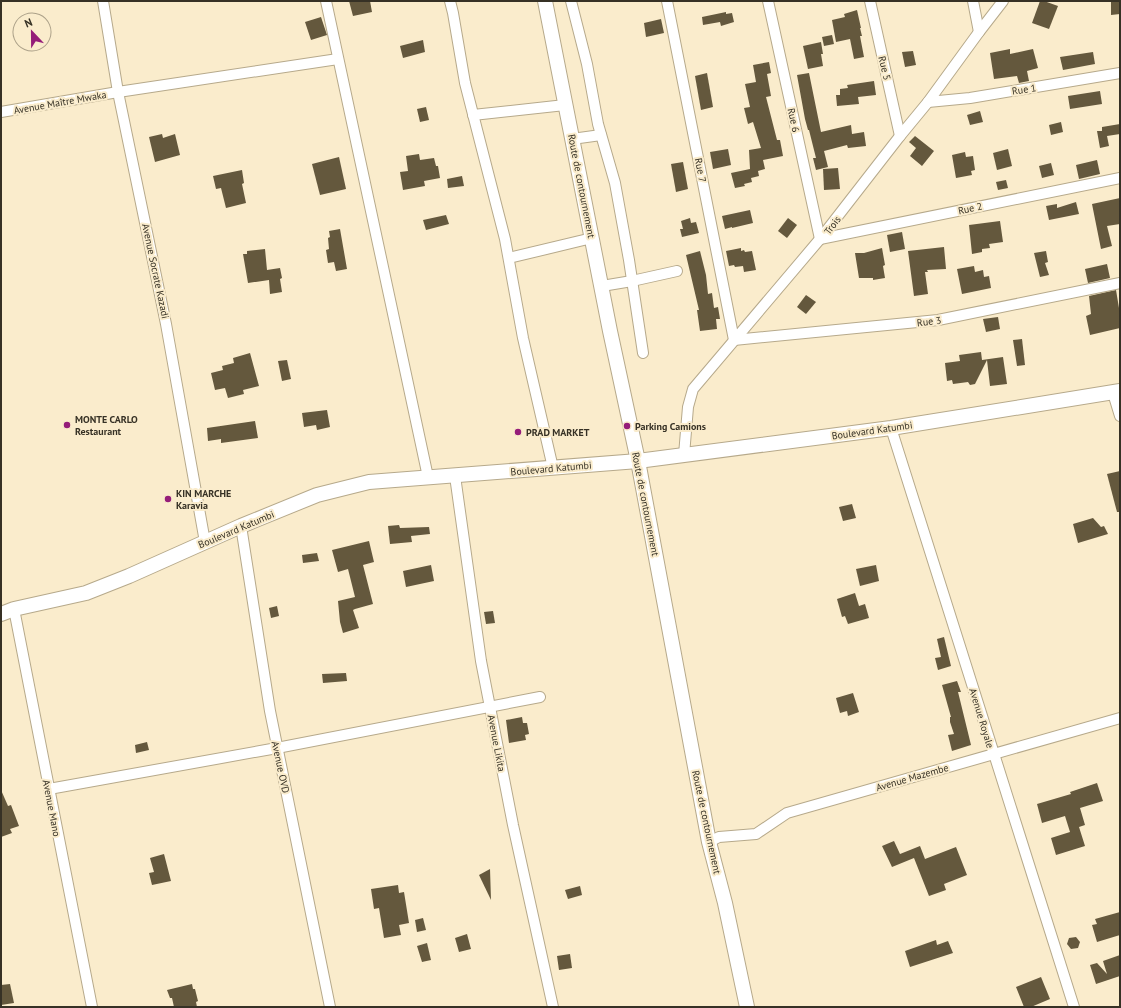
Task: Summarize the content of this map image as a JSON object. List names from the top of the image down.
{
  "streets": {
    "street": [
      "Rue 5",
      "Rue 1",
      "Avenue Maître Mwaka",
      "Rue 6",
      "Rue 7",
      "Route de contournement",
      "Rue 2",
      "Trois",
      "Avenue Socrate Kazadi",
      "Rue 3",
      "Boulevard Katumbi",
      "Avenue Royale",
      "Avenue Likita",
      "Avenue OVD",
      "Avenue Mazembe",
      "Avenue Mano"
    ]
  },
  "crossings": [
    ["Rue 5", "Trois"],
    ["Rue 1", "Trois"],
    ["Avenue Maître Mwaka", "Avenue Socrate Kazadi"],
    ["Rue 6", "Rue 2"],
    ["Rue 6", "Trois"],
    ["Rue 7", "Trois"],
    ["Rue 7", "Rue 3"],
    ["Route de contournement", "Boulevard Katumbi"],
    ["Route de contournement", "Avenue Mazembe"],
    ["Rue 2", "Trois"],
    ["Trois", "Rue 3"],
    ["Trois", "Boulevard Katumbi"],
    ["Avenue Socrate Kazadi", "Boulevard Katumbi"],
    ["Boulevard Katumbi", "Avenue Royale"],
    ["Boulevard Katumbi", "Avenue Likita"],
    ["Boulevard Katumbi", "Avenue OVD"],
    ["Boulevard Katumbi", "Avenue Mano"],
    ["Avenue Royale", "Avenue Mazembe"]
  ],
  "places": [
    "MONTE CARLO Restaurant",
    "Parking Camions",
    "PRAD MARKET",
    "KIN MARCHE Karavia"
  ],
  "north": "top"
}
